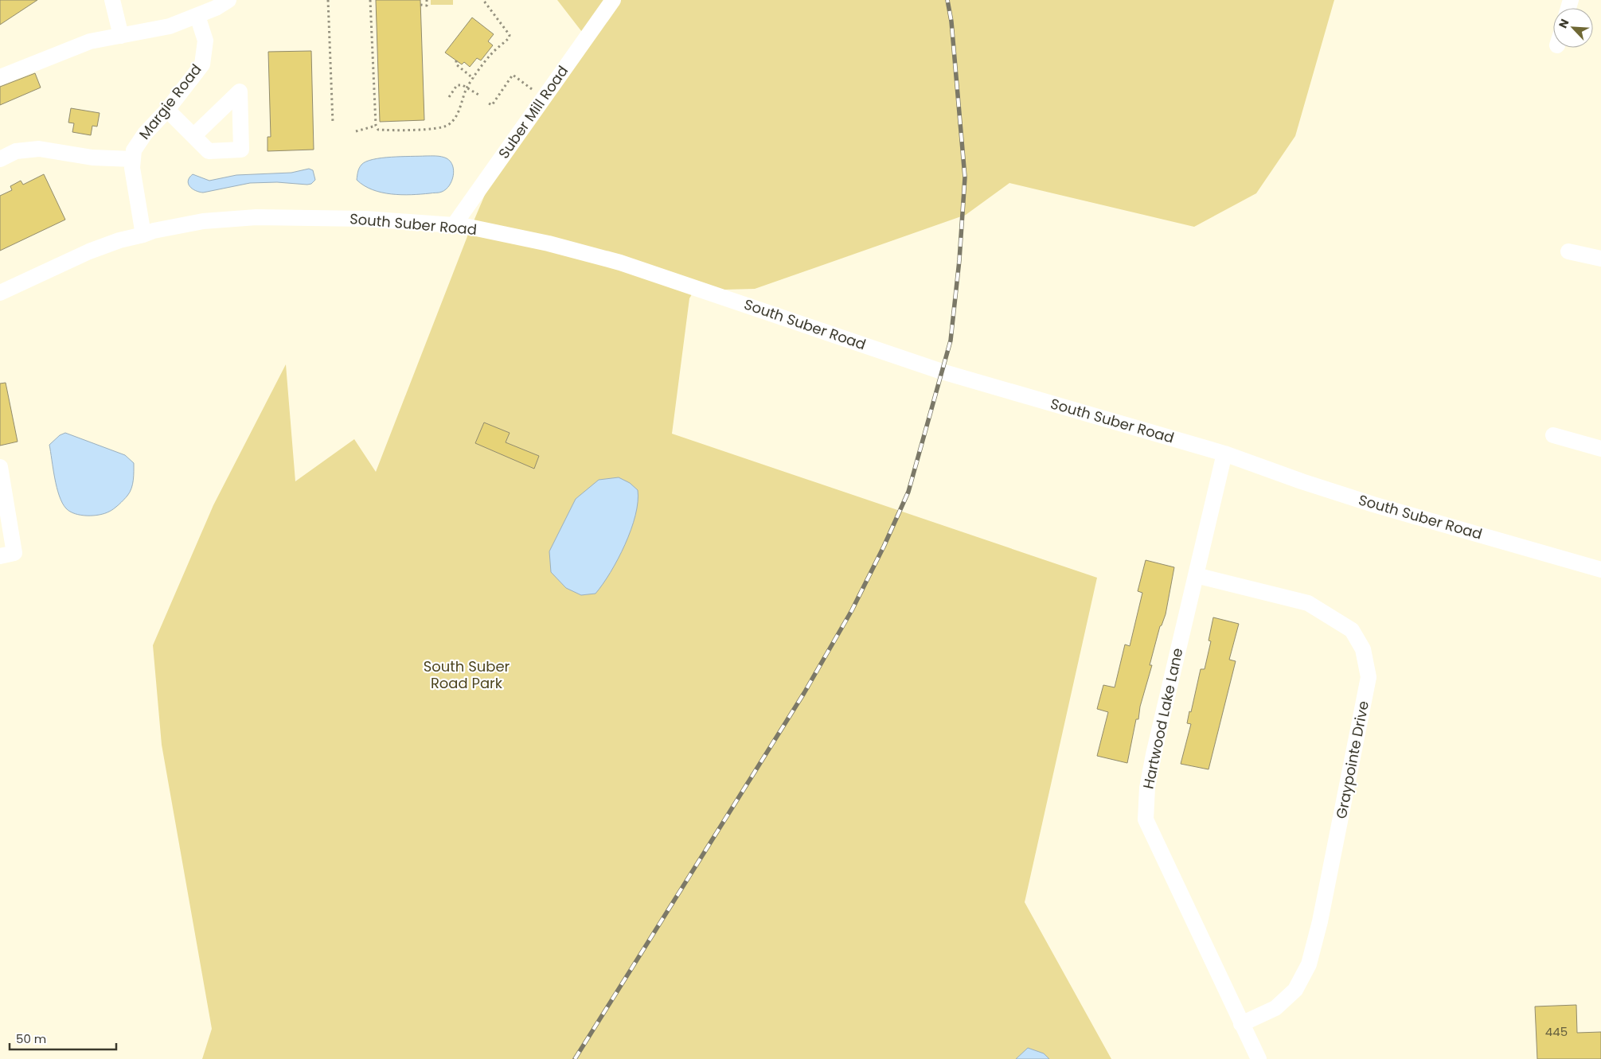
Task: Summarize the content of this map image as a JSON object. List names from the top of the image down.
{
  "streets": {
    "street": [
      "Margie Road",
      "Suber Mill Road",
      "South Suber Road",
      "Hartwood Lake Lane",
      "Graypointe Drive"
    ]
  },
  "crossings": [
    ["Margie Road", "South Suber Road"],
    ["Suber Mill Road", "South Suber Road"],
    ["South Suber Road", "Hartwood Lake Lane"],
    ["Hartwood Lake Lane", "Graypointe Drive"]
  ],
  "parks": ["South Suber Road Park"],
  "house_numbers": ["445"],
  "scale_bar": "50 m",
  "north": "top left"
}
